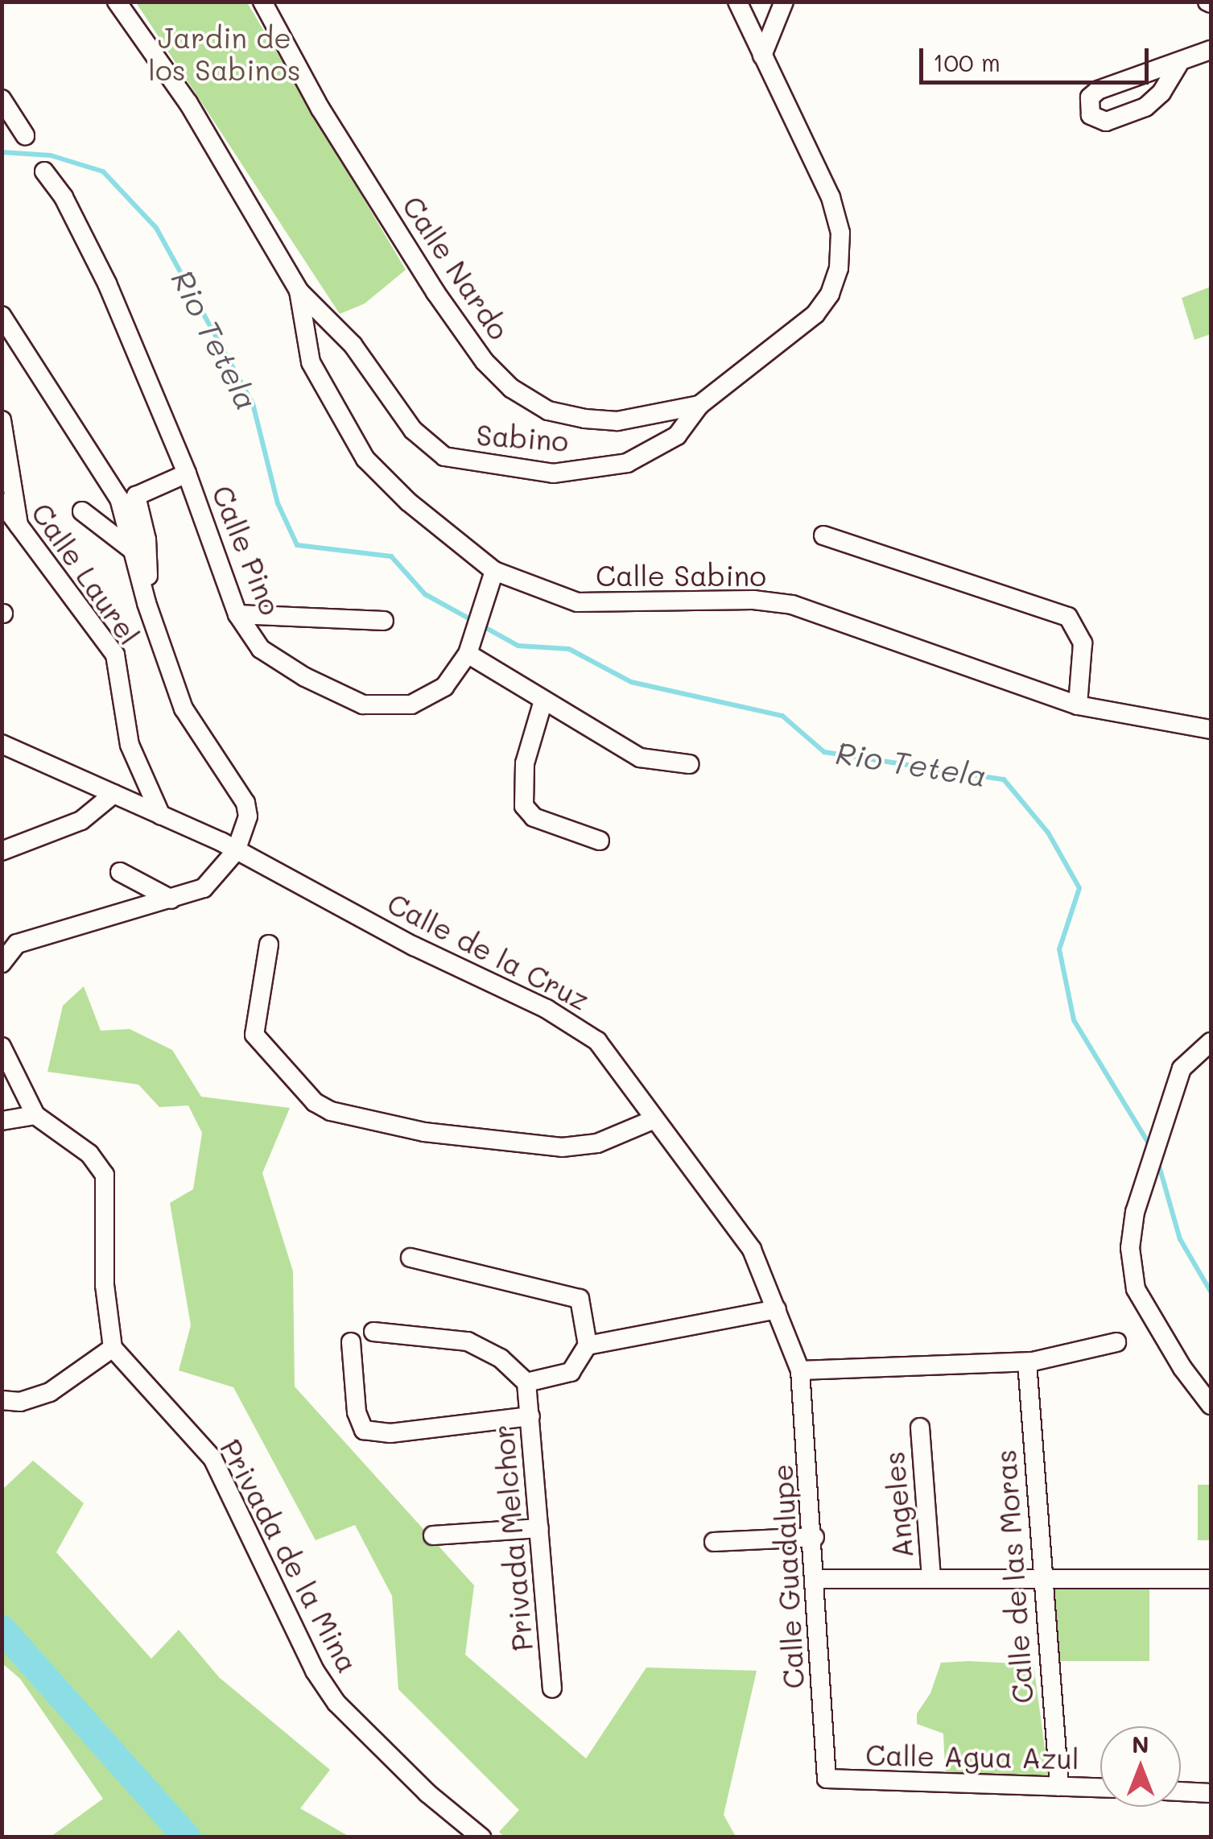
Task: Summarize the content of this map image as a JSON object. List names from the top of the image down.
{
  "streets": {
    "street": [
      "Calle Nardo",
      "Sabino",
      "Calle Pino",
      "Calle Laurel",
      "Calle Sabino",
      "Calle de la Cruz",
      "Angeles",
      "Privada Melchor",
      "Privada de la Mina",
      "Calle Guadalupe",
      "Calle de las Moras",
      "Calle Agua Azul"
    ]
  },
  "crossings": [
    ["Calle Nardo", "Sabino"],
    ["Sabino", "Calle Sabino"],
    ["Calle Pino", "Calle Sabino"],
    ["Calle Laurel", "Calle de la Cruz"],
    ["Calle de la Cruz", "Calle Guadalupe"],
    ["Calle Guadalupe", "Calle Agua Azul"],
    ["Calle de las Moras", "Calle Agua Azul"]
  ],
  "water": ["Rio Tetela"],
  "parks": ["Jardin de los Sabinos"],
  "scale_bar": "100 m",
  "north": "top"
}
